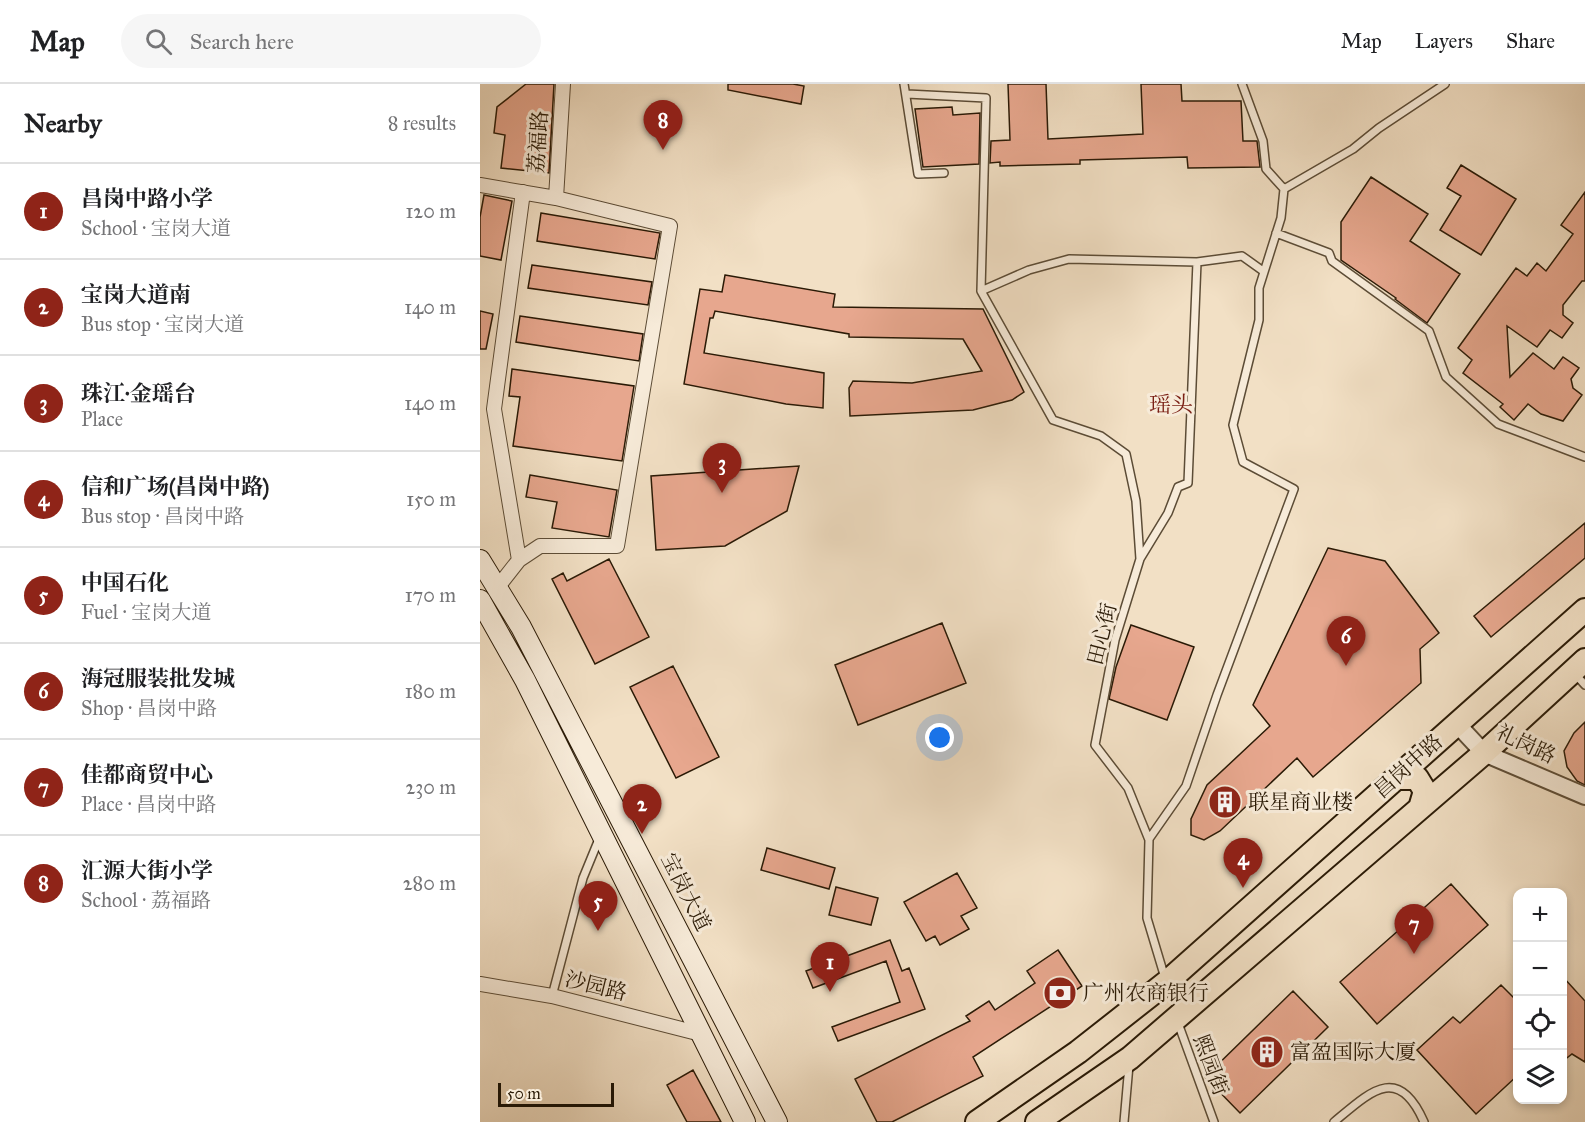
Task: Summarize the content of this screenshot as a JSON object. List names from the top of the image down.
{
  "streets": {
    "main road": ["昌岗中路", "宝岗大道"],
    "street": ["荔福路", "礼岗路", "沙园路"],
    "lane": ["田心街", "熙园街"]
  },
  "crossings": [
    ["田心街", "昌岗中路"],
    ["礼岗路", "昌岗中路"],
    ["昌岗中路", "熙园街"]
  ],
  "districts": ["瑶头"],
  "places": {
    "building": ["联星商业楼", "富盈国际大厦"],
    "bank": ["广州农商银行"]
  },
  "scale_bar": "50 m",
  "page": {
    "header": "Map",
    "search": "Search here",
    "nav": ["Map", "Layers", "Share"],
    "heading": ["Nearby", "8 results"],
    "pins": [
      "8",
      "3",
      "6",
      "2",
      "4",
      "5",
      "7",
      "1"
    ],
    "list": [
      {
        "mark": "1",
        "name": "昌岗中路小学",
        "note": "School · 宝岗大道",
        "value": "120 m"
      },
      {
        "mark": "2",
        "name": "宝岗大道南",
        "note": "Bus stop · 宝岗大道",
        "value": "140 m"
      },
      {
        "mark": "3",
        "name": "珠江·金瑶台",
        "note": "Place",
        "value": "140 m"
      },
      {
        "mark": "4",
        "name": "信和广场(昌岗中路)",
        "note": "Bus stop · 昌岗中路",
        "value": "150 m"
      },
      {
        "mark": "5",
        "name": "中国石化",
        "note": "Fuel · 宝岗大道",
        "value": "170 m"
      },
      {
        "mark": "6",
        "name": "海冠服装批发城",
        "note": "Shop · 昌岗中路",
        "value": "180 m"
      },
      {
        "mark": "7",
        "name": "佳都商贸中心",
        "note": "Place · 昌岗中路",
        "value": "230 m"
      },
      {
        "mark": "8",
        "name": "汇源大街小学",
        "note": "School · 荔福路",
        "value": "280 m"
      }
    ],
    "map_buttons": ["+", "−"],
    "scale": "50 m"
  }
}
